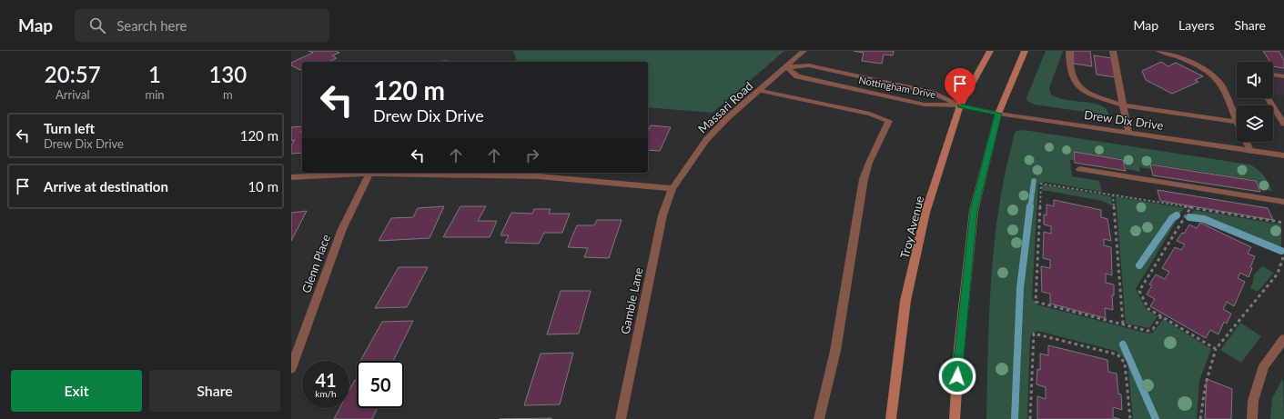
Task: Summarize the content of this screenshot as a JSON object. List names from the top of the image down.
{
  "streets": {
    "main road": ["Troy Avenue"],
    "street": [
      "Nottingham Drive",
      "Massari Road",
      "Drew Dix Drive",
      "Glenn Place",
      "Gamble Lane"
    ]
  },
  "crossings": [
    ["Nottingham Drive", "Massari Road"],
    ["Nottingham Drive", "Drew Dix Drive"],
    ["Nottingham Drive", "Troy Avenue"],
    ["Massari Road", "Gamble Lane"],
    ["Drew Dix Drive", "Troy Avenue"]
  ],
  "page": {
    "header": "Map",
    "search": "Search here",
    "nav": ["Map", "Layers", "Share"],
    "eta": [
      "20:57",
      "Arrival",
      "1",
      "min",
      "130",
      "m"
    ],
    "turn": ["120 m", "Drew Dix Drive"],
    "list": [
      {
        "name": "Turn left",
        "note": "Drew Dix Drive",
        "value": "120 m"
      },
      {
        "name": "Arrive at destination",
        "value": "10 m"
      }
    ],
    "speed": "41 km/h",
    "limit": "50",
    "buttons": ["Exit", "Share"]
  }
}
